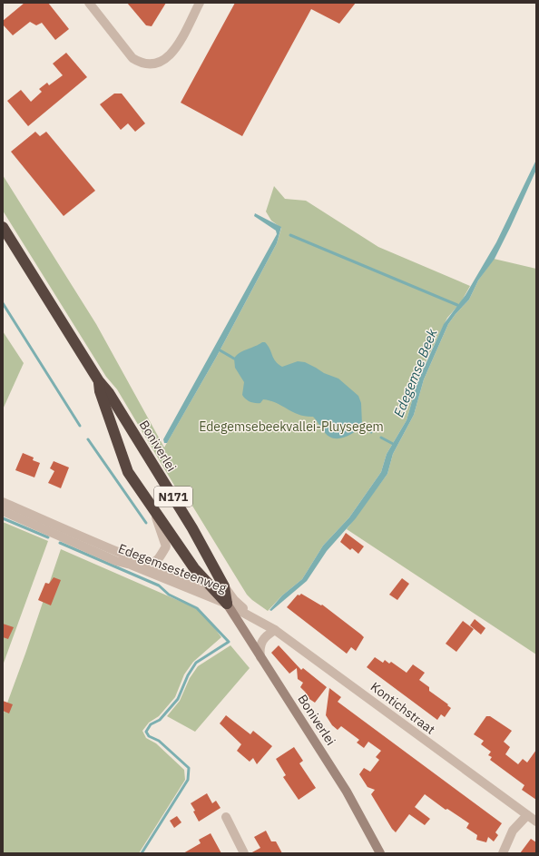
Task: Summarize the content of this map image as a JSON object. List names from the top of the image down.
{
  "streets": {
    "highway": ["Boniverlei", "N171"],
    "street": ["Edegemsesteenweg", "Kontichstraat"]
  },
  "crossings": [
    ["Boniverlei", "Edegemsesteenweg"],
    ["Boniverlei", "Kontichstraat"],
    ["Edegemsesteenweg", "Kontichstraat"]
  ],
  "water": ["Edegemse Beek"],
  "parks": ["Edegemsebeekvallei-Pluysegem"]
}
